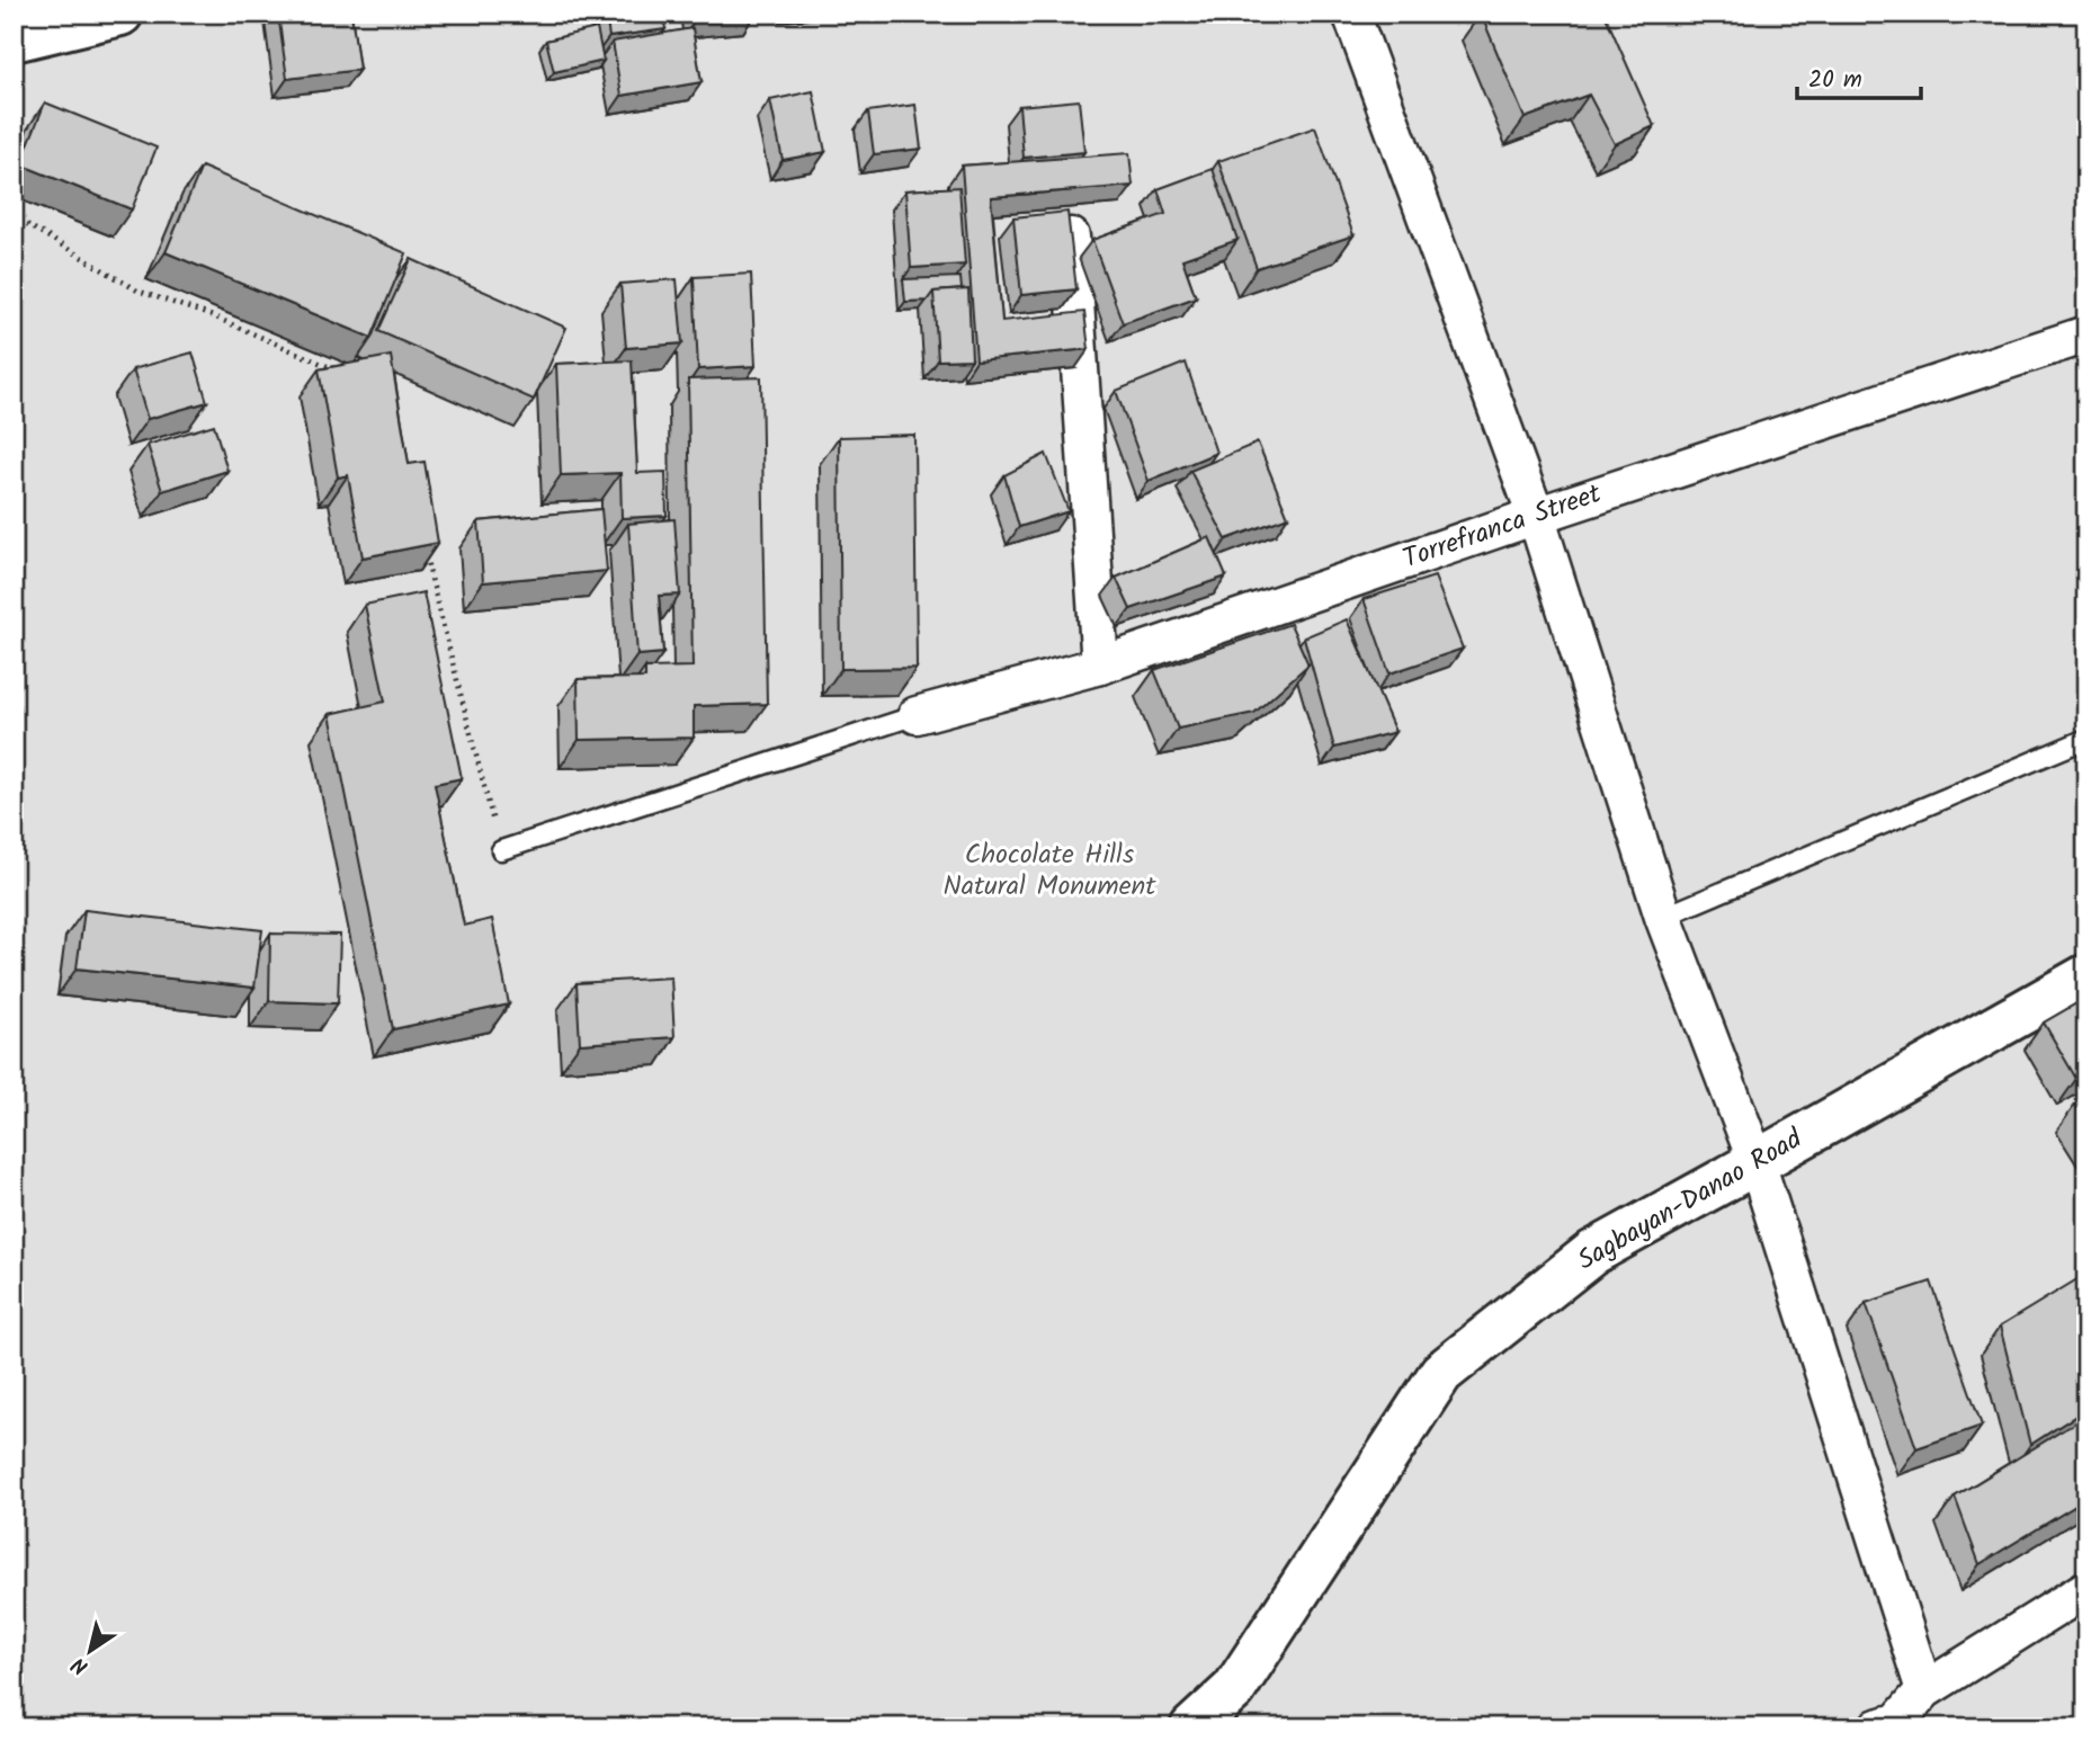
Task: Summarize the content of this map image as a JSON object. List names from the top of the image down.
{
  "streets": {
    "main road": ["Sagbayan-Danao Road"],
    "street": ["Torrefranca Street"]
  },
  "parks": ["Chocolate Hills Natural Monument"],
  "scale_bar": "20 m",
  "north": "bottom left"
}
